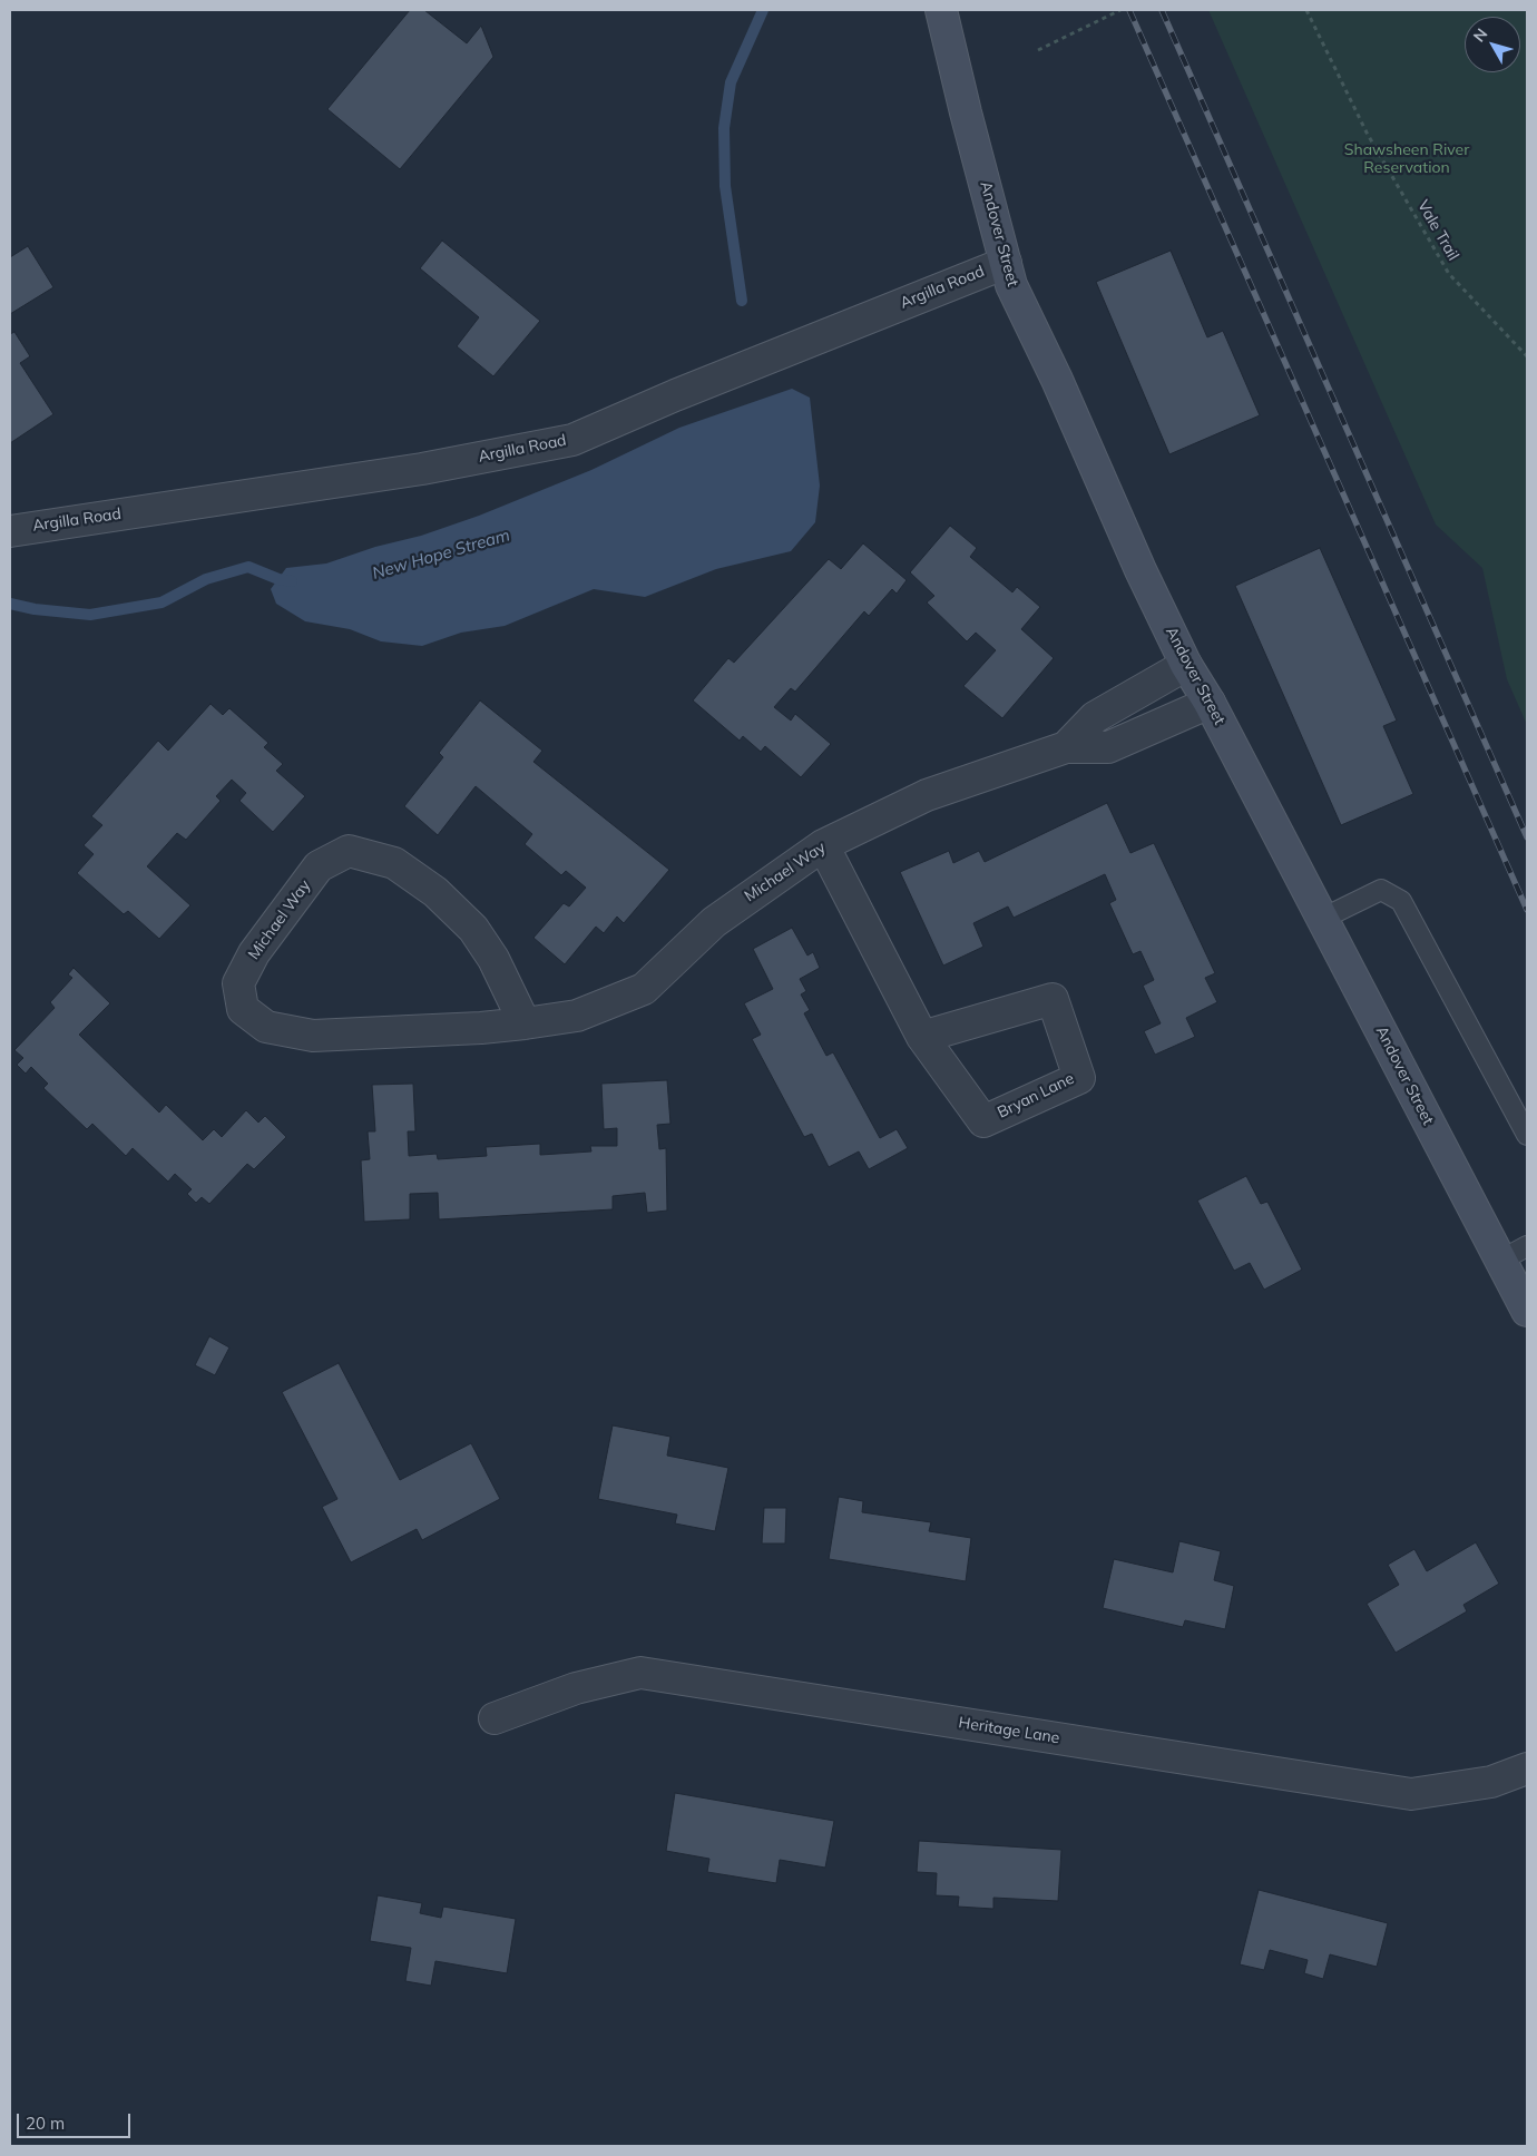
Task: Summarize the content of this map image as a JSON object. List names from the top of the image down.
{
  "streets": {
    "main road": ["Andover Street"],
    "street": [
      "Argilla Road",
      "Michael Way",
      "Bryan Lane",
      "Heritage Lane"
    ],
    "path": ["Vale Trail"]
  },
  "crossings": [
    ["Andover Street", "Argilla Road"],
    ["Andover Street", "Michael Way"],
    ["Michael Way", "Bryan Lane"]
  ],
  "water": ["New Hope Stream"],
  "parks": ["Shawsheen River Reservation"],
  "scale_bar": "20 m",
  "north": "top left"
}
